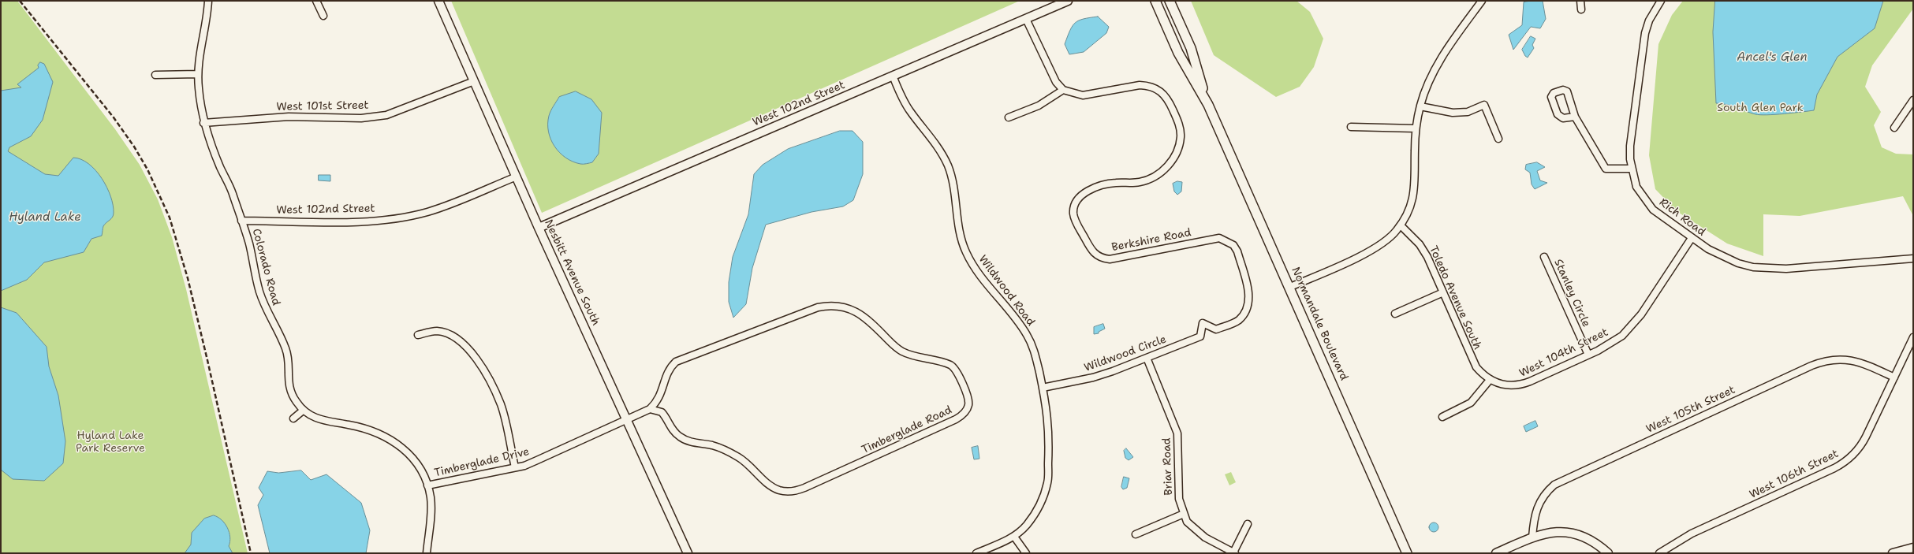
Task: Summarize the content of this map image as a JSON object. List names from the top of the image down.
{
  "streets": {
    "main road": ["Normandale Boulevard"],
    "street": [
      "West 102nd Street",
      "West 101st Street",
      "Rich Road",
      "Berkshire Road",
      "Colorado Road",
      "Nesbitt Avenue South",
      "Wildwood Road",
      "Stanley Circle",
      "Toledo Avenue South",
      "West 104th Street",
      "Wildwood Circle",
      "West 105th Street",
      "Timberglade Road",
      "Timberglade Drive",
      "Briar Road",
      "West 106th Street"
    ]
  },
  "crossings": [
    ["West 102nd Street", "Colorado Road"],
    ["West 102nd Street", "Nesbitt Avenue South"],
    ["West 102nd Street", "Wildwood Road"],
    ["West 101st Street", "Colorado Road"],
    ["West 101st Street", "Nesbitt Avenue South"],
    ["Rich Road", "West 104th Street"],
    ["Berkshire Road", "Wildwood Circle"],
    ["Nesbitt Avenue South", "Timberglade Road"],
    ["Nesbitt Avenue South", "Timberglade Drive"],
    ["Wildwood Road", "Wildwood Circle"],
    ["Stanley Circle", "West 104th Street"],
    ["Toledo Avenue South", "West 104th Street"],
    ["Wildwood Circle", "Briar Road"],
    ["West 105th Street", "West 106th Street"],
    ["Timberglade Road", "Timberglade Drive"]
  ],
  "water": ["Ancel's Glen", "Hyland Lake"],
  "parks": ["South Glen Park", "Hyland Lake Park Reserve"]
}
